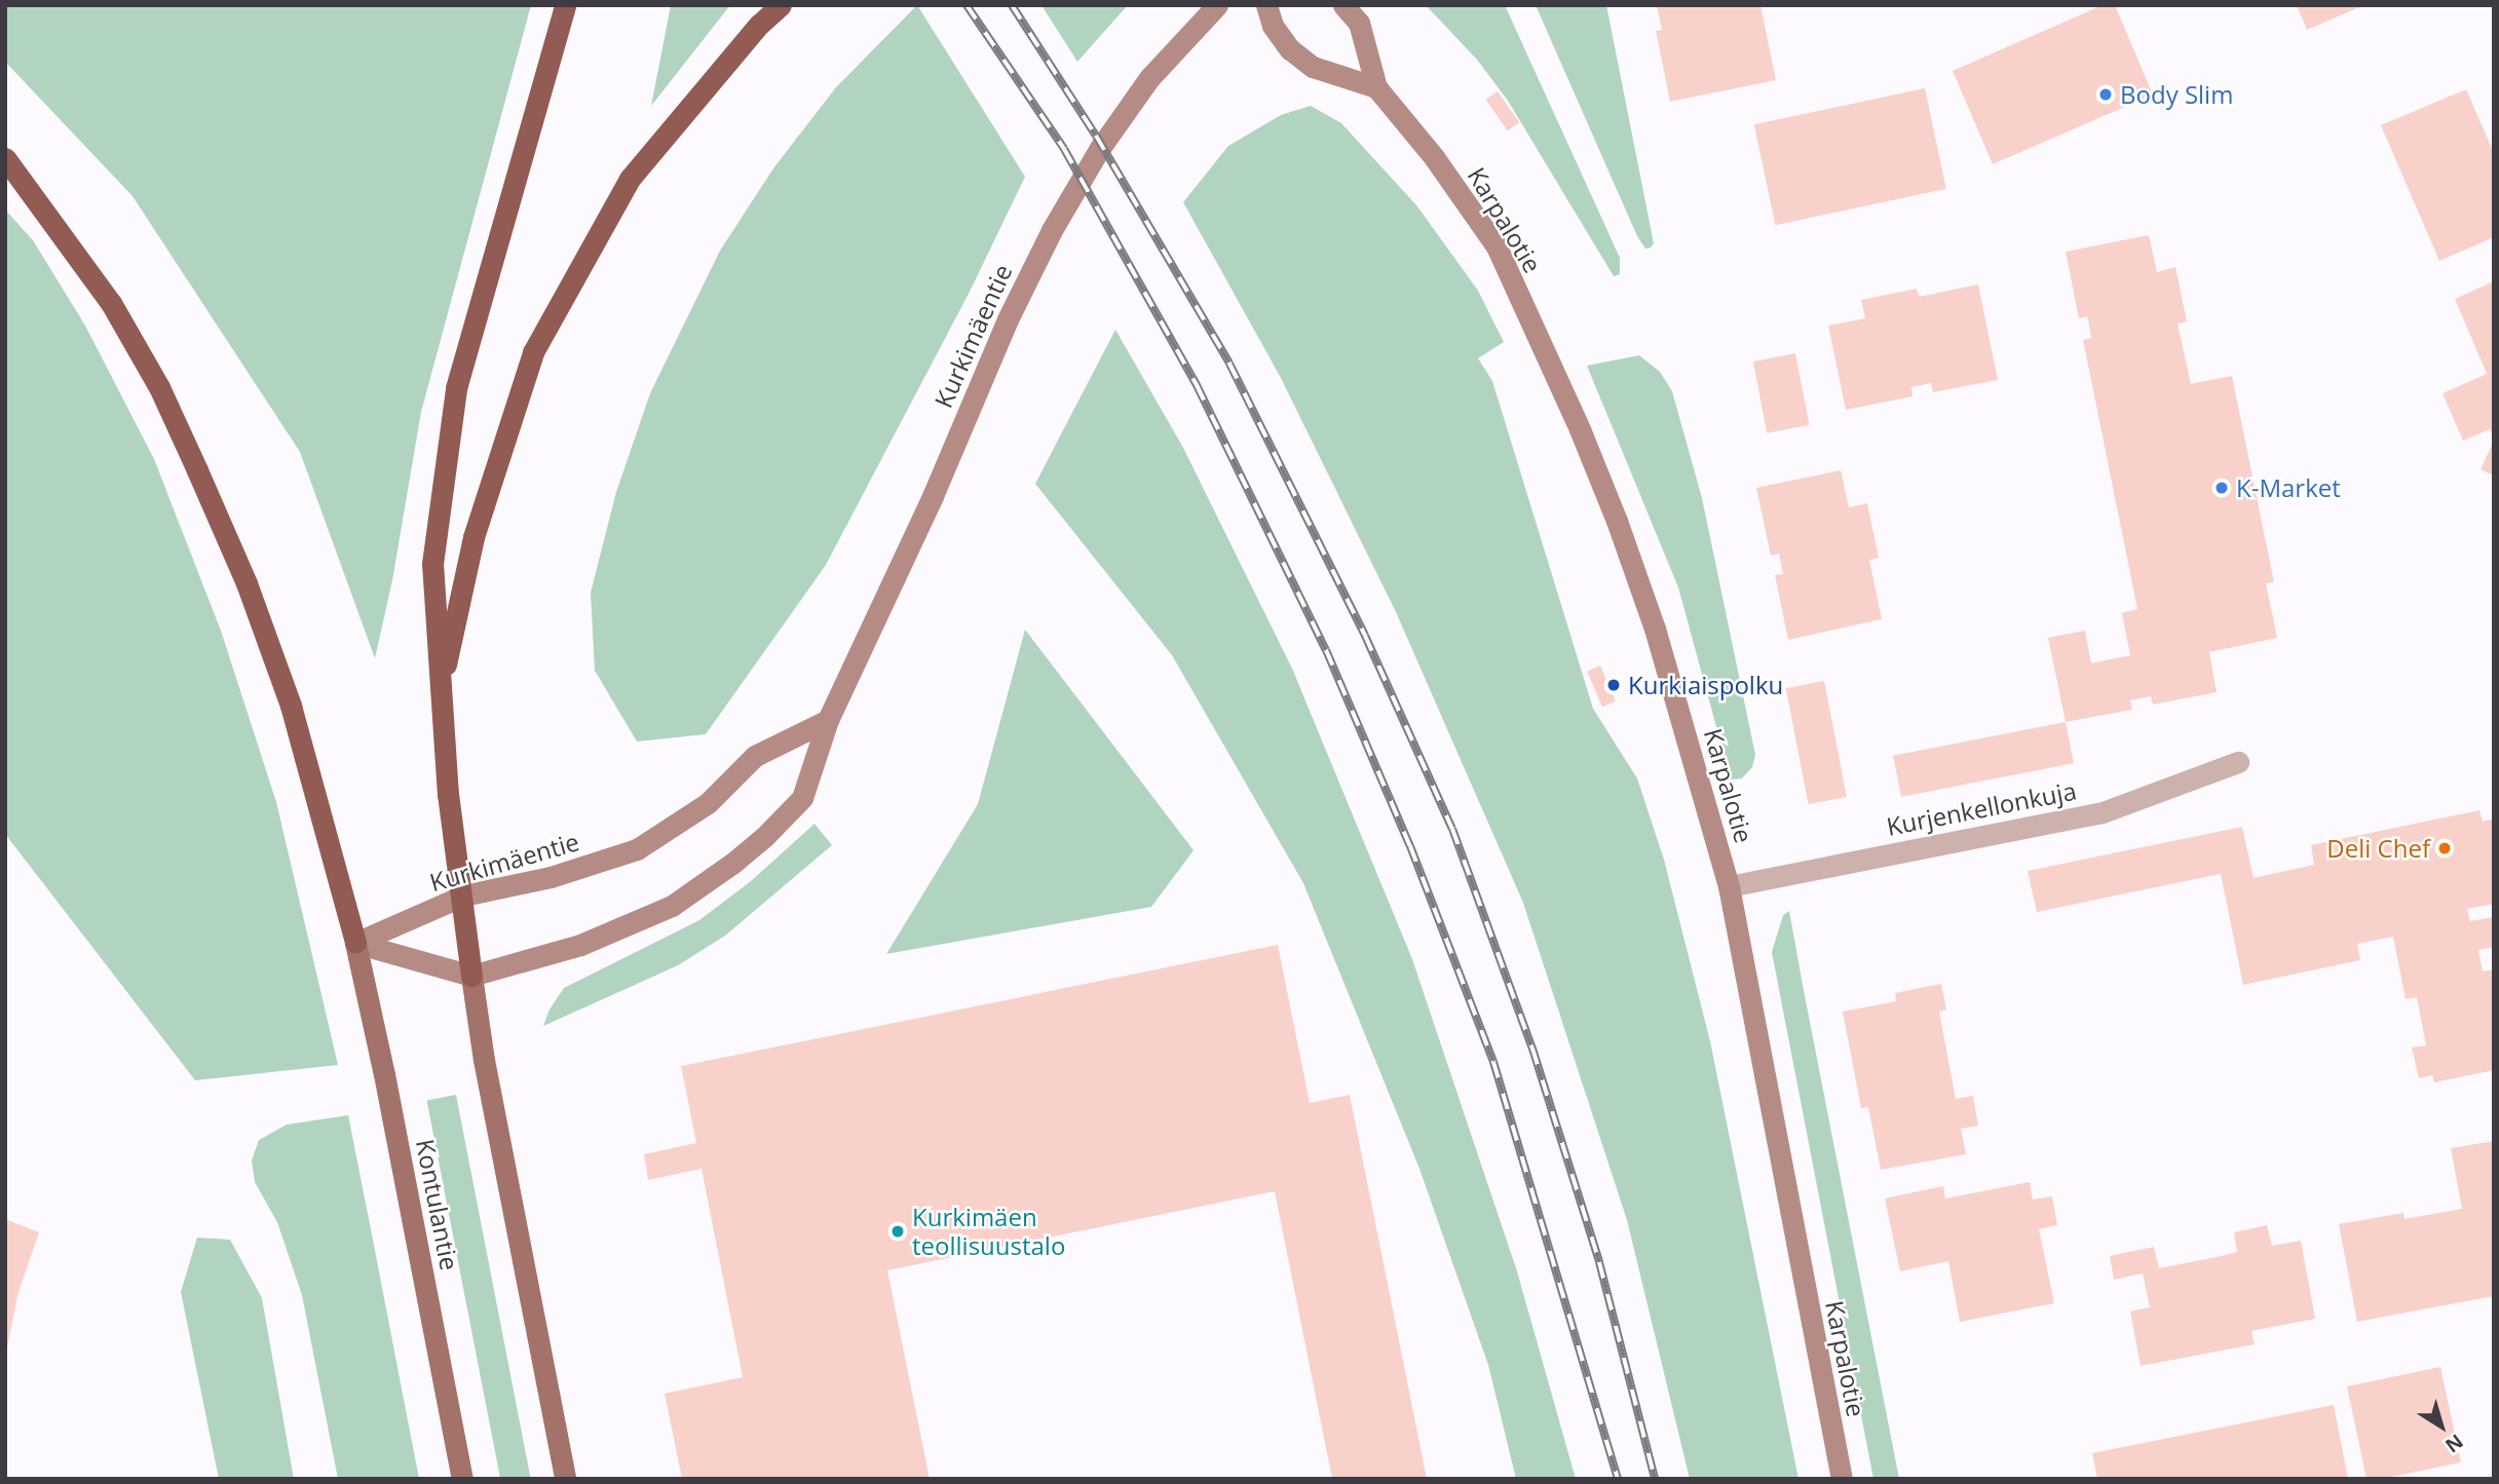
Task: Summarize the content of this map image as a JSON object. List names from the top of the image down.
{
  "streets": {
    "main road": ["Kontulantie"],
    "street": ["Karpalotie", "Kurkimäentie", "Kurjenkellonkuja"]
  },
  "crossings": [
    ["Karpalotie", "Kurjenkellonkuja"],
    ["Kurkimäentie", "Kontulantie"]
  ],
  "places": [
    "Body Slim",
    "K-Market",
    "Kurkiaispolku",
    "Deli Chef",
    "Kurkimäen teollisuustalo"
  ],
  "north": "bottom right"
}
